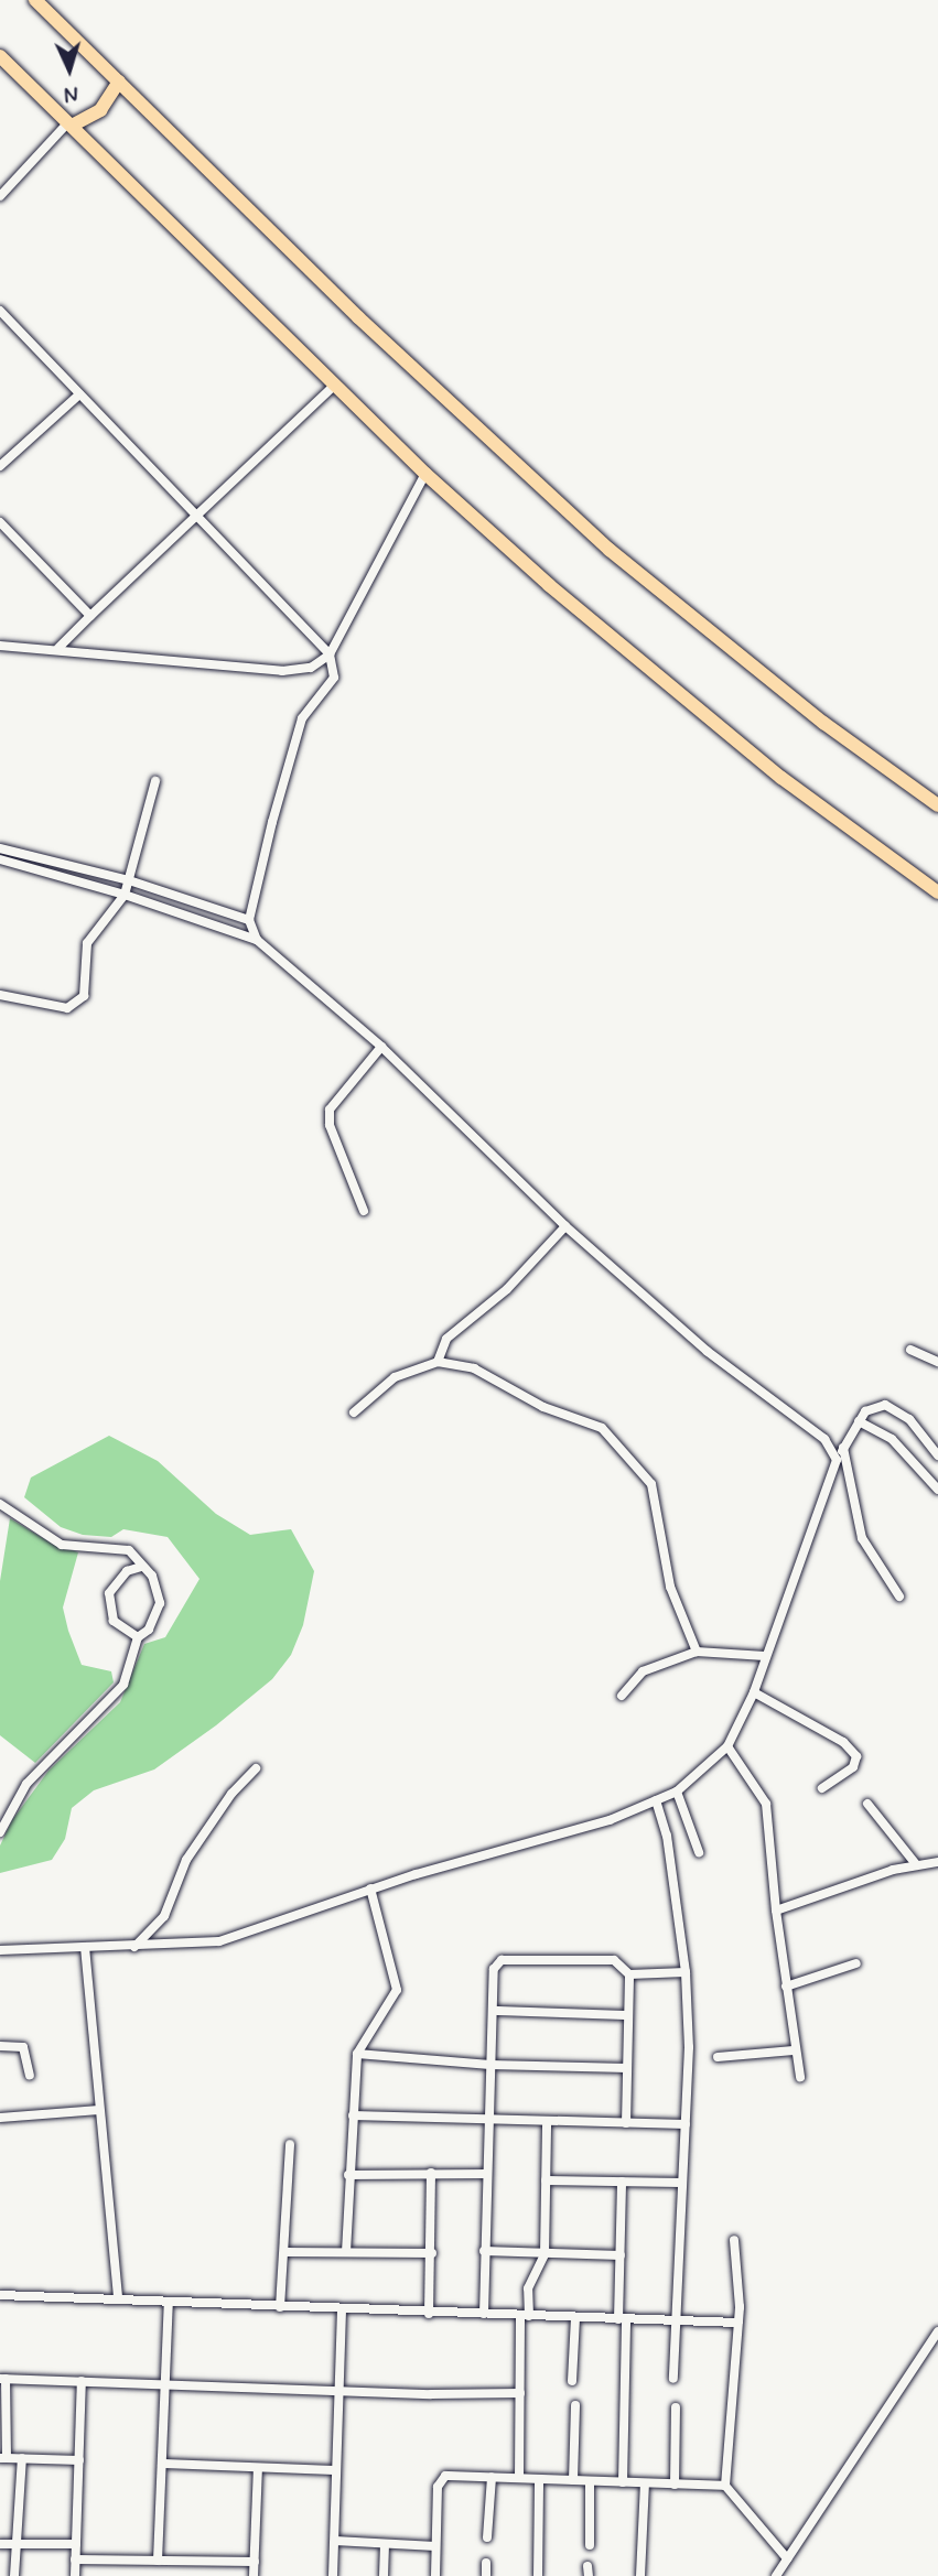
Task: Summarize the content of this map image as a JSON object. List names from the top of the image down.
{
  "north": "bottom"
}
